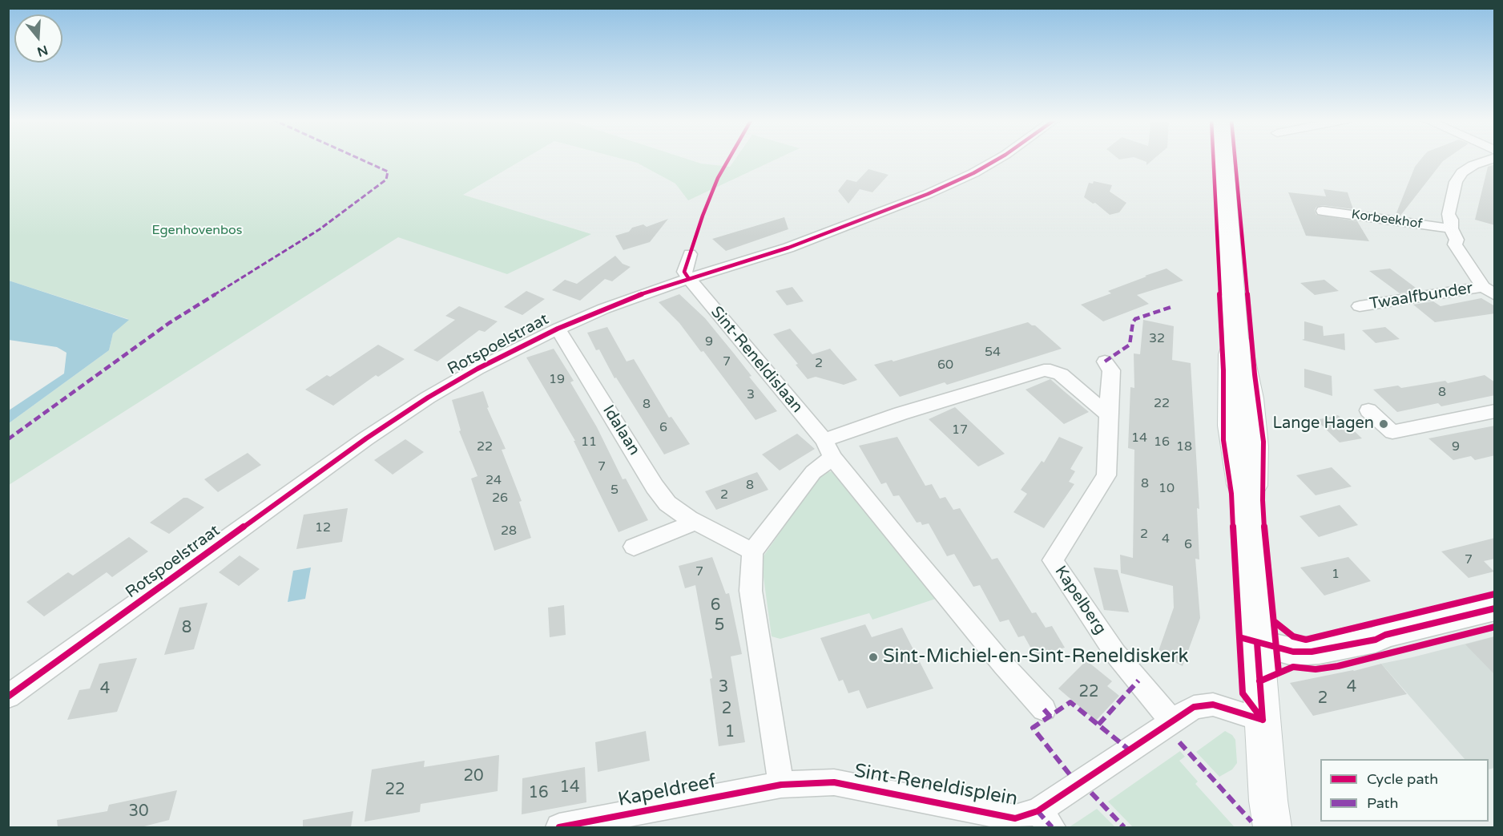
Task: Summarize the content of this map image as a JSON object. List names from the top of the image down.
{
  "streets": {
    "street": [
      "Korbeekhof",
      "Twaalfbunder",
      "Rotspoelstraat",
      "Sint-Reneldislaan",
      "Idalaan",
      "Kapelberg",
      "Sint-Reneldisplein",
      "Kapeldreef"
    ]
  },
  "crossings": [
    ["Rotspoelstraat", "Sint-Reneldislaan"],
    ["Rotspoelstraat", "Idalaan"],
    ["Kapelberg", "Sint-Reneldisplein"],
    ["Sint-Reneldisplein", "Kapeldreef"]
  ],
  "parks": ["Egenhovenbos"],
  "places": ["Lange Hagen", "Sint-Michiel-en-Sint-Reneldiskerk"],
  "house_numbers": [
    "32",
    "9",
    "54",
    "7",
    "2",
    "60",
    "19",
    "8",
    "3",
    "22",
    "8",
    "6",
    "17",
    "14",
    "11",
    "16",
    "22",
    "18",
    "9",
    "7",
    "24",
    "8",
    "8",
    "10",
    "5",
    "2",
    "26",
    "12",
    "28",
    "2",
    "4",
    "6",
    "7",
    "7",
    "1",
    "6",
    "5",
    "8",
    "3",
    "4",
    "4",
    "22",
    "2",
    "2",
    "1",
    "20",
    "14",
    "22",
    "16",
    "30"
  ],
  "legend": ["Cycle path", "Path"],
  "north": "bottom"
}
